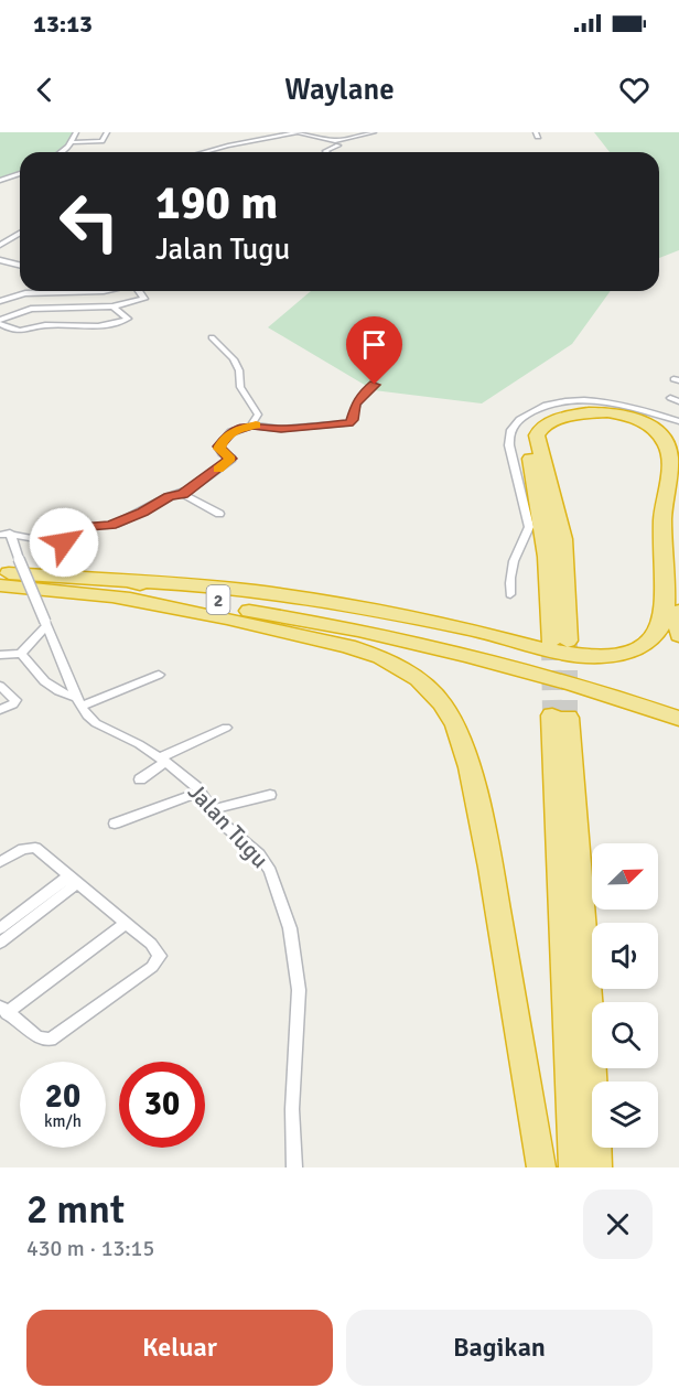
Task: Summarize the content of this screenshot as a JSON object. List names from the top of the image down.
{
  "streets": {
    "highway": ["2"],
    "street": ["Jalan Tugu"]
  },
  "north": "top right",
  "page": {
    "status": "13:13",
    "header": "Waylane",
    "turn": ["190 m", "Jalan Tugu"],
    "speed": "20 km/h",
    "limit": "30",
    "heading": ["2 mnt", "430 m · 13:15"],
    "buttons": ["Keluar", "Bagikan"]
  }
}
